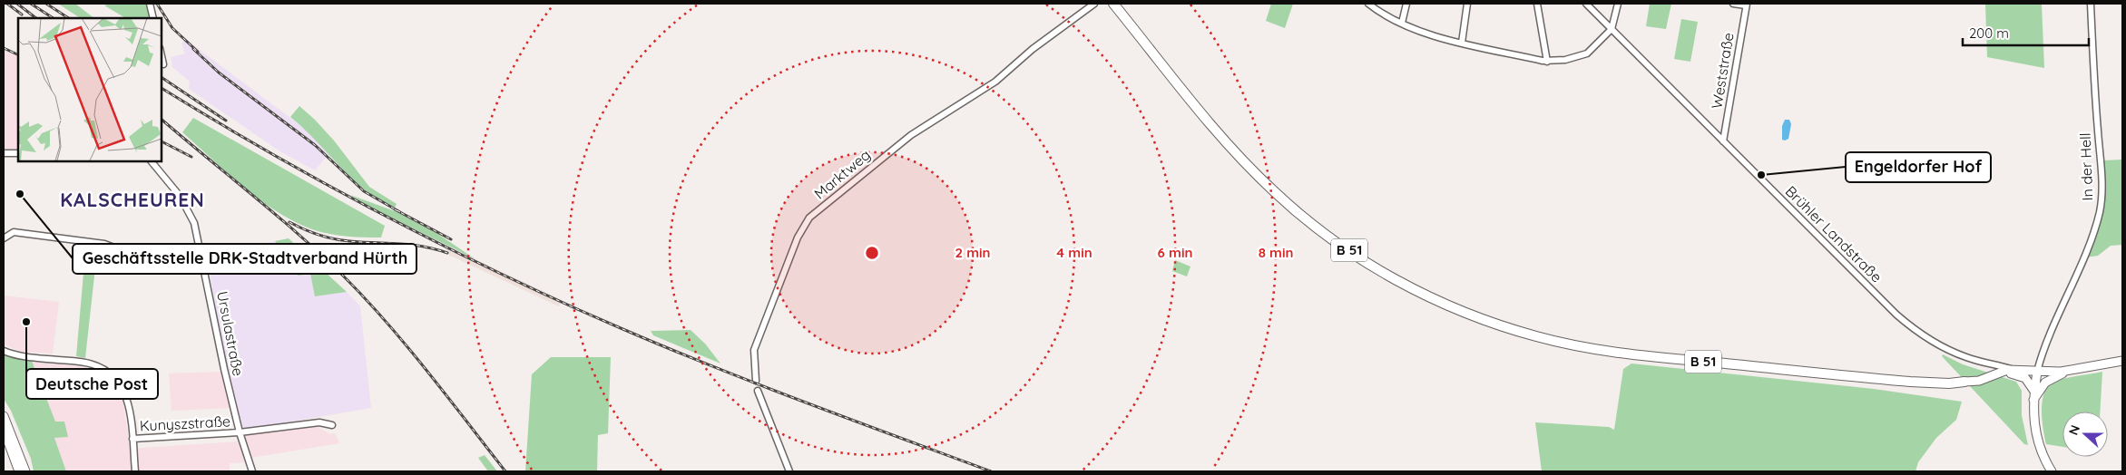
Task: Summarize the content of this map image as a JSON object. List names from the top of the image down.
{
  "streets": {
    "highway": ["B 51"],
    "main road": ["Brühler Landstraße"],
    "street": [
      "Weststraße",
      "In der Hell",
      "Marktweg",
      "Ursulastraße",
      "Kunyszstraße"
    ]
  },
  "crossings": [
    ["Weststraße", "Brühler Landstraße"],
    ["In der Hell", "Brühler Landstraße"],
    ["In der Hell", "B 51"],
    ["Brühler Landstraße", "B 51"],
    ["Ursulastraße", "Kunyszstraße"]
  ],
  "districts": ["KALSCHEUREN"],
  "places": ["Engeldorfer Hof", "Geschäftsstelle DRK-Stadtverband Hürth", "Deutsche Post"],
  "scale_bar": "200 m",
  "north": "left",
  "rings": [
    "2 min",
    "4 min",
    "6 min",
    "8 min"
  ]
}
